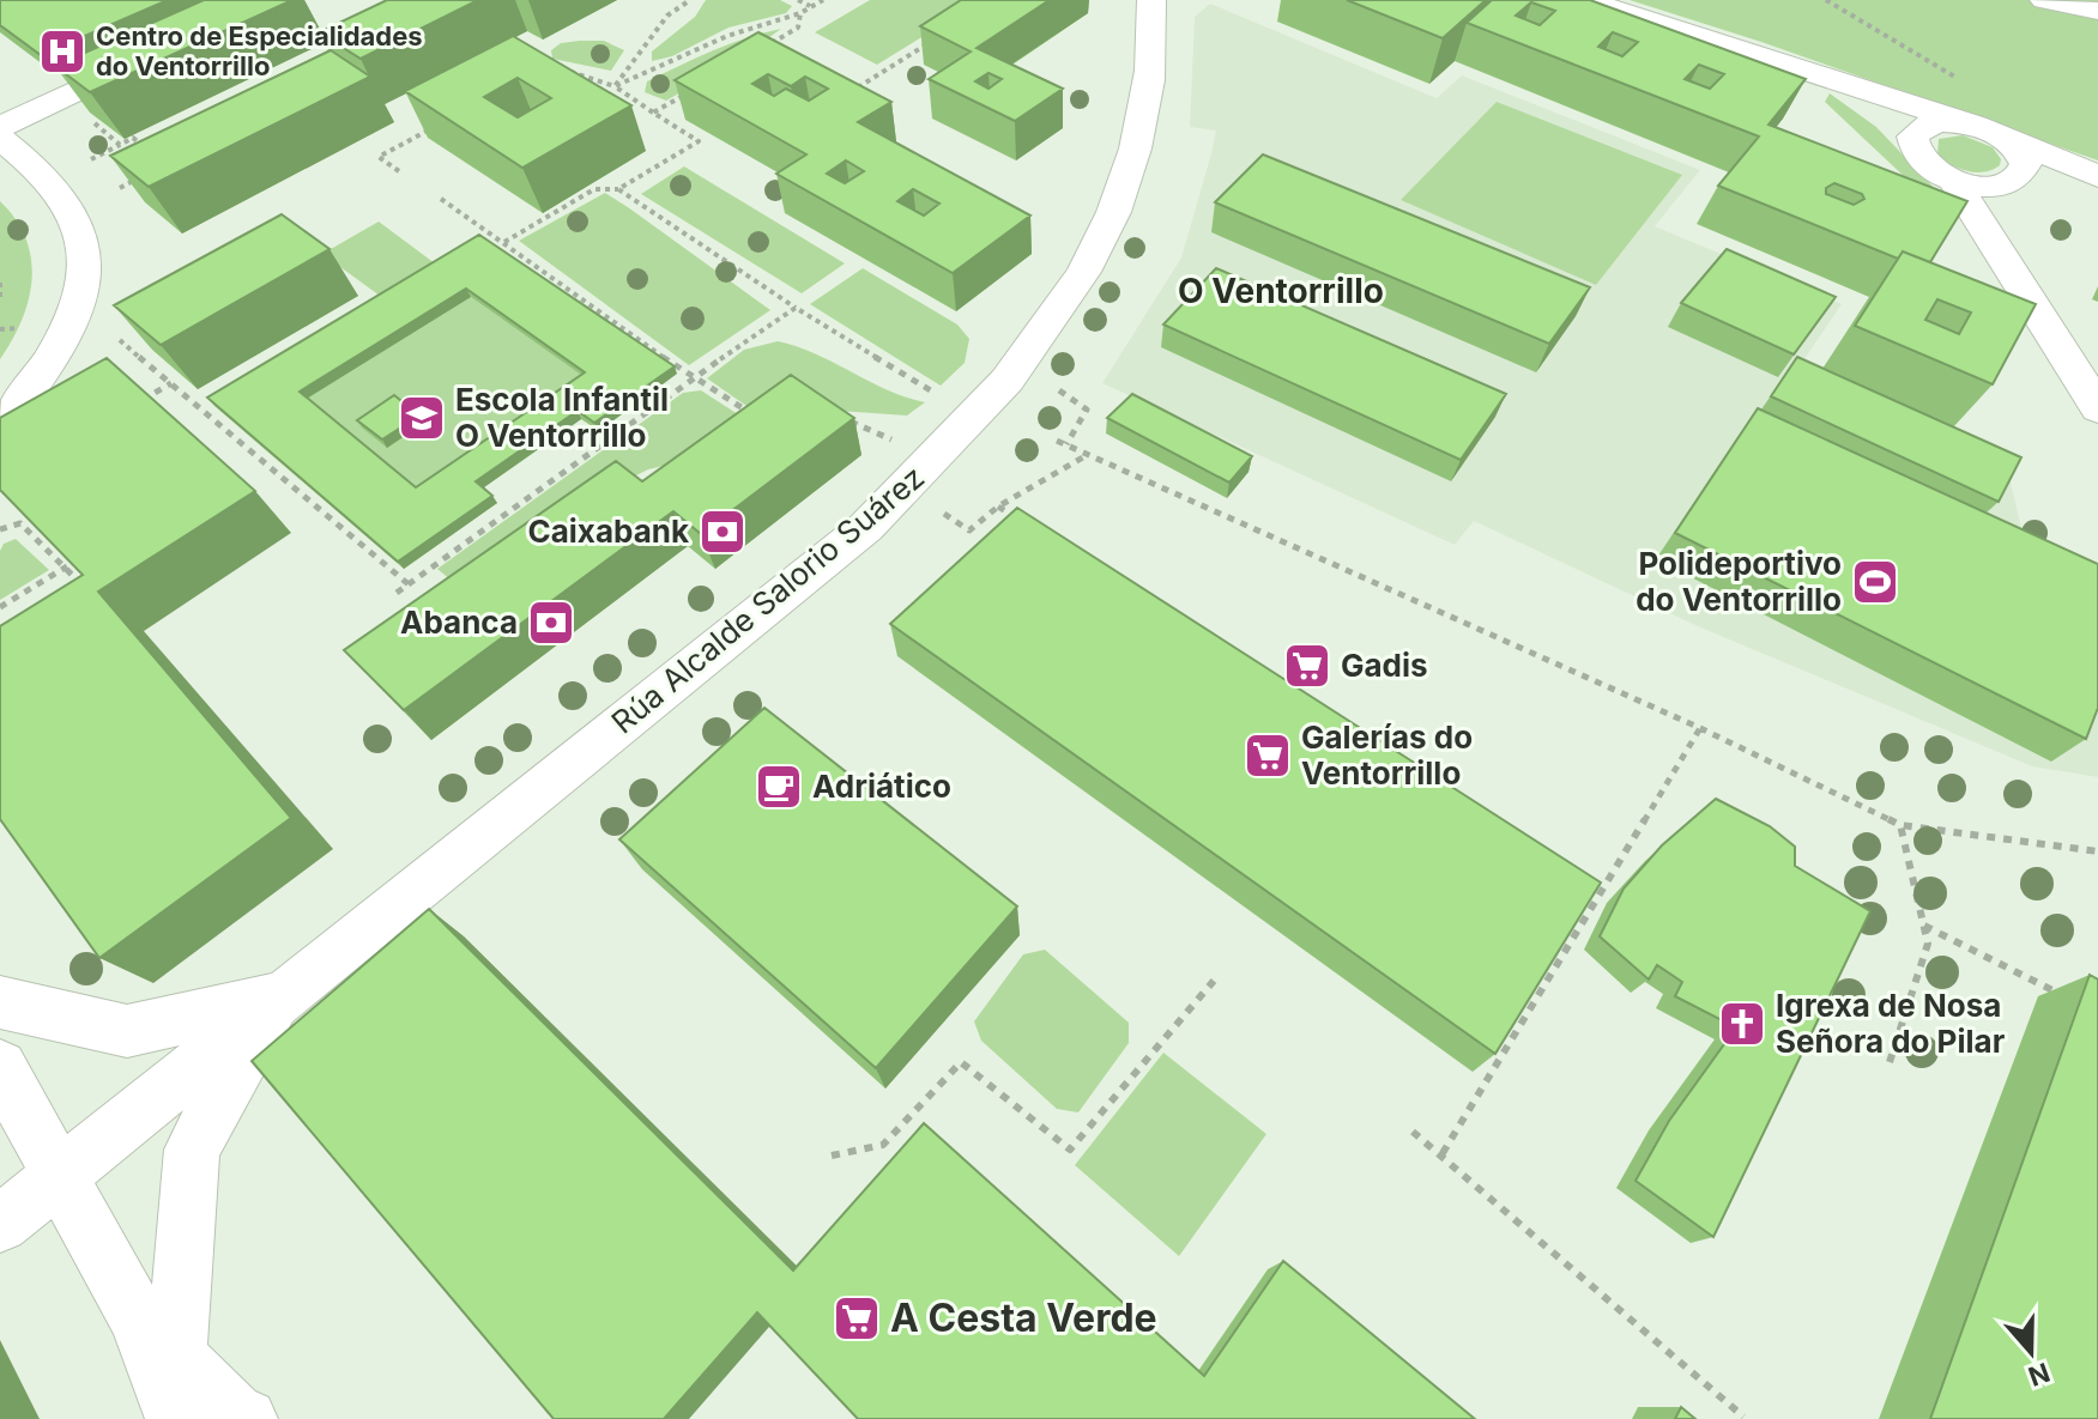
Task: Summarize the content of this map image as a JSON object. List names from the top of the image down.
{
  "streets": {
    "street": ["Rúa Alcalde Salorio Suárez"]
  },
  "districts": ["O Ventorrillo"],
  "places": {
    "hospital": ["Centro de Especialidades do Ventorrillo"],
    "school or university": ["Escola Infantil O Ventorrillo"],
    "bank": ["Caixabank", "Abanca"],
    "sports": ["Polideportivo do Ventorrillo"],
    "supermarket": ["Gadis", "Galerías do Ventorrillo", "A Cesta Verde"],
    "cafe": ["Adriático"],
    "church": ["Igrexa de Nosa Señora do Pilar"]
  },
  "north": "bottom"
}
